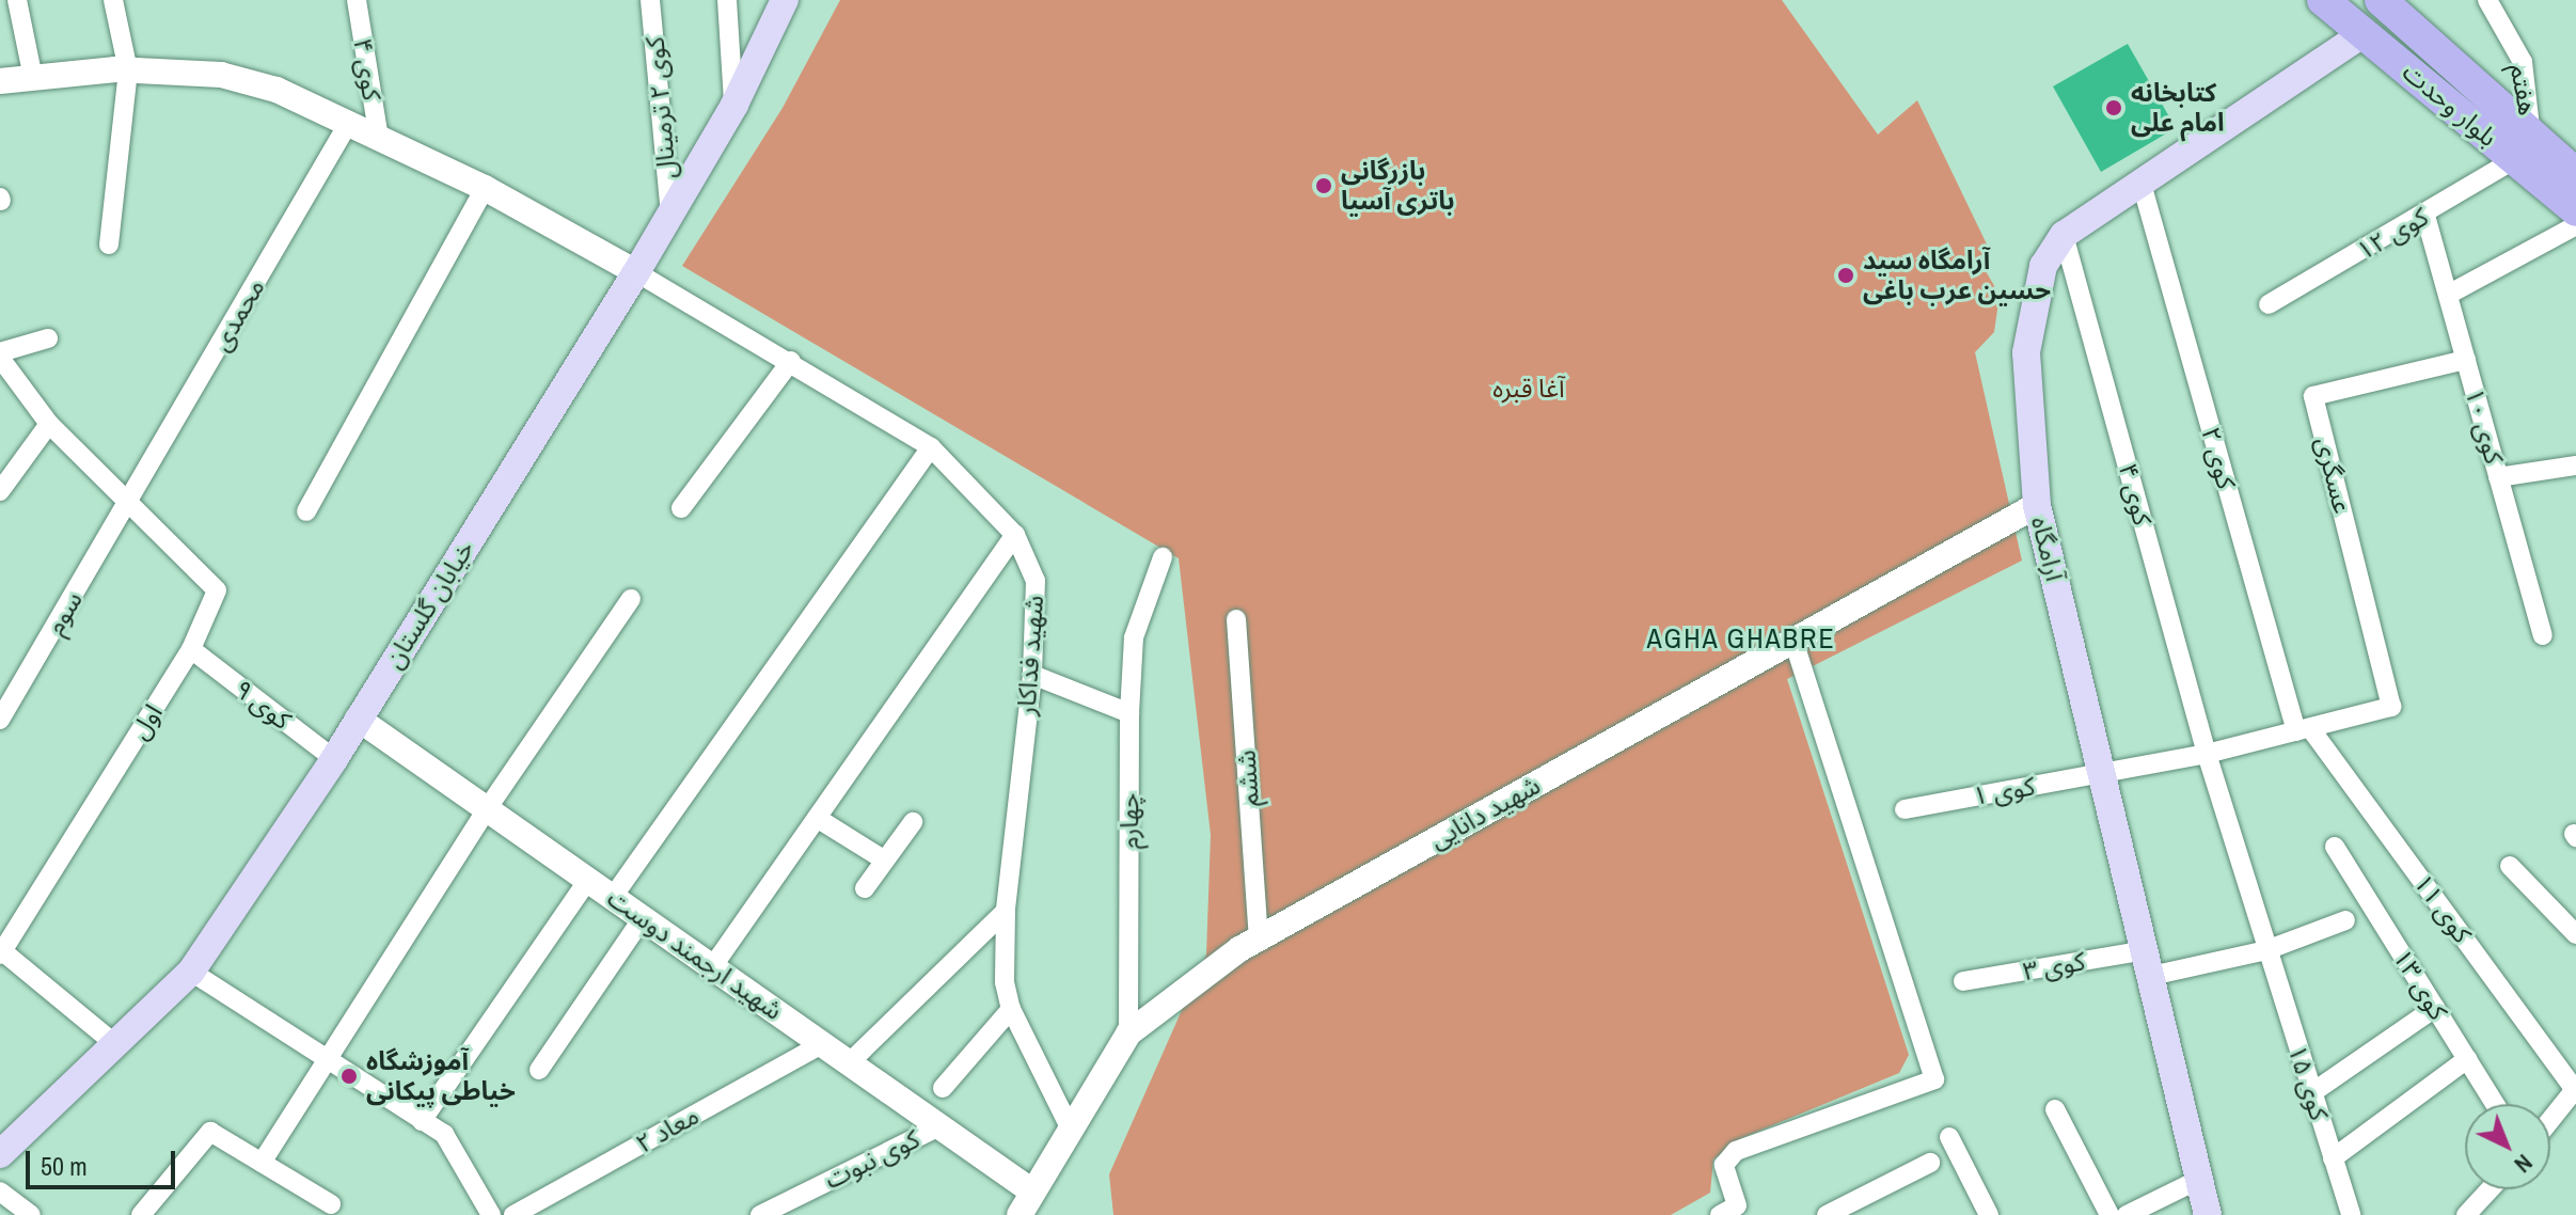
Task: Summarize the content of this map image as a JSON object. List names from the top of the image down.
{
  "streets": {
    "main road": ["بلوار وحدت", "آرامگاه", "خیابان گلستان"],
    "street": [
      "کوی ۴",
      "هفتم",
      "کوی ۲ ترمینال",
      "کوی ۱۲",
      "محمدی",
      "کوی ۱۰",
      "کوی ۲",
      "عسگری",
      "سوم",
      "شهید فداکار",
      "کوی ۹",
      "اول",
      "ششم",
      "کوی ۱",
      "شهید دانایی",
      "چهارم",
      "کوی ۱۱",
      "شهید ارجمند دوست",
      "کوی ۳",
      "کوی ۱۳",
      "کوی ۱۵",
      "معاد ۲",
      "کوی نبوت"
    ]
  },
  "crossings": [
    ["کوی ۴", "آرامگاه"],
    ["کوی ۴", "کوی ۱"],
    ["کوی ۴", "کوی ۳"],
    ["کوی ۴", "کوی ۱۵"],
    ["هفتم", "بلوار وحدت"],
    ["هفتم", "کوی ۱۲"],
    ["بلوار وحدت", "کوی ۱۲"],
    ["بلوار وحدت", "آرامگاه"],
    ["کوی ۲ ترمینال", "خیابان گلستان"],
    ["کوی ۱۲", "کوی ۱۰"],
    ["محمدی", "سوم"],
    ["محمدی", "اول"],
    ["کوی ۱۰", "عسگری"],
    ["کوی ۲", "آرامگاه"],
    ["کوی ۲", "کوی ۱"],
    ["کوی ۲", "کوی ۱۱"],
    ["عسگری", "کوی ۱"],
    ["آرامگاه", "کوی ۱"],
    ["آرامگاه", "شهید دانایی"],
    ["آرامگاه", "کوی ۳"],
    ["خیابان گلستان", "شهید فداکار"],
    ["خیابان گلستان", "کوی ۹"],
    ["خیابان گلستان", "شهید ارجمند دوست"],
    ["سوم", "اول"],
    ["شهید فداکار", "شهید دانایی"],
    ["کوی ۹", "اول"],
    ["ششم", "شهید دانایی"],
    ["کوی ۱", "کوی ۱۱"],
    ["شهید دانایی", "چهارم"],
    ["شهید دانایی", "شهید ارجمند دوست"],
    ["شهید ارجمند دوست", "معاد ۲"],
    ["شهید ارجمند دوست", "کوی نبوت"],
    ["کوی ۳", "کوی ۱۵"]
  ],
  "districts": ["AGHA GHABRE"],
  "parks": ["آغا قبره"],
  "places": [
    "کتابخانه امام علی",
    "بازرگانی باتری آسیا",
    "آرامگاه سید حسین عرب باغی",
    "آموزشگاه خیاطی پیکانی"
  ],
  "scale_bar": "50 m",
  "north": "bottom right"
}
